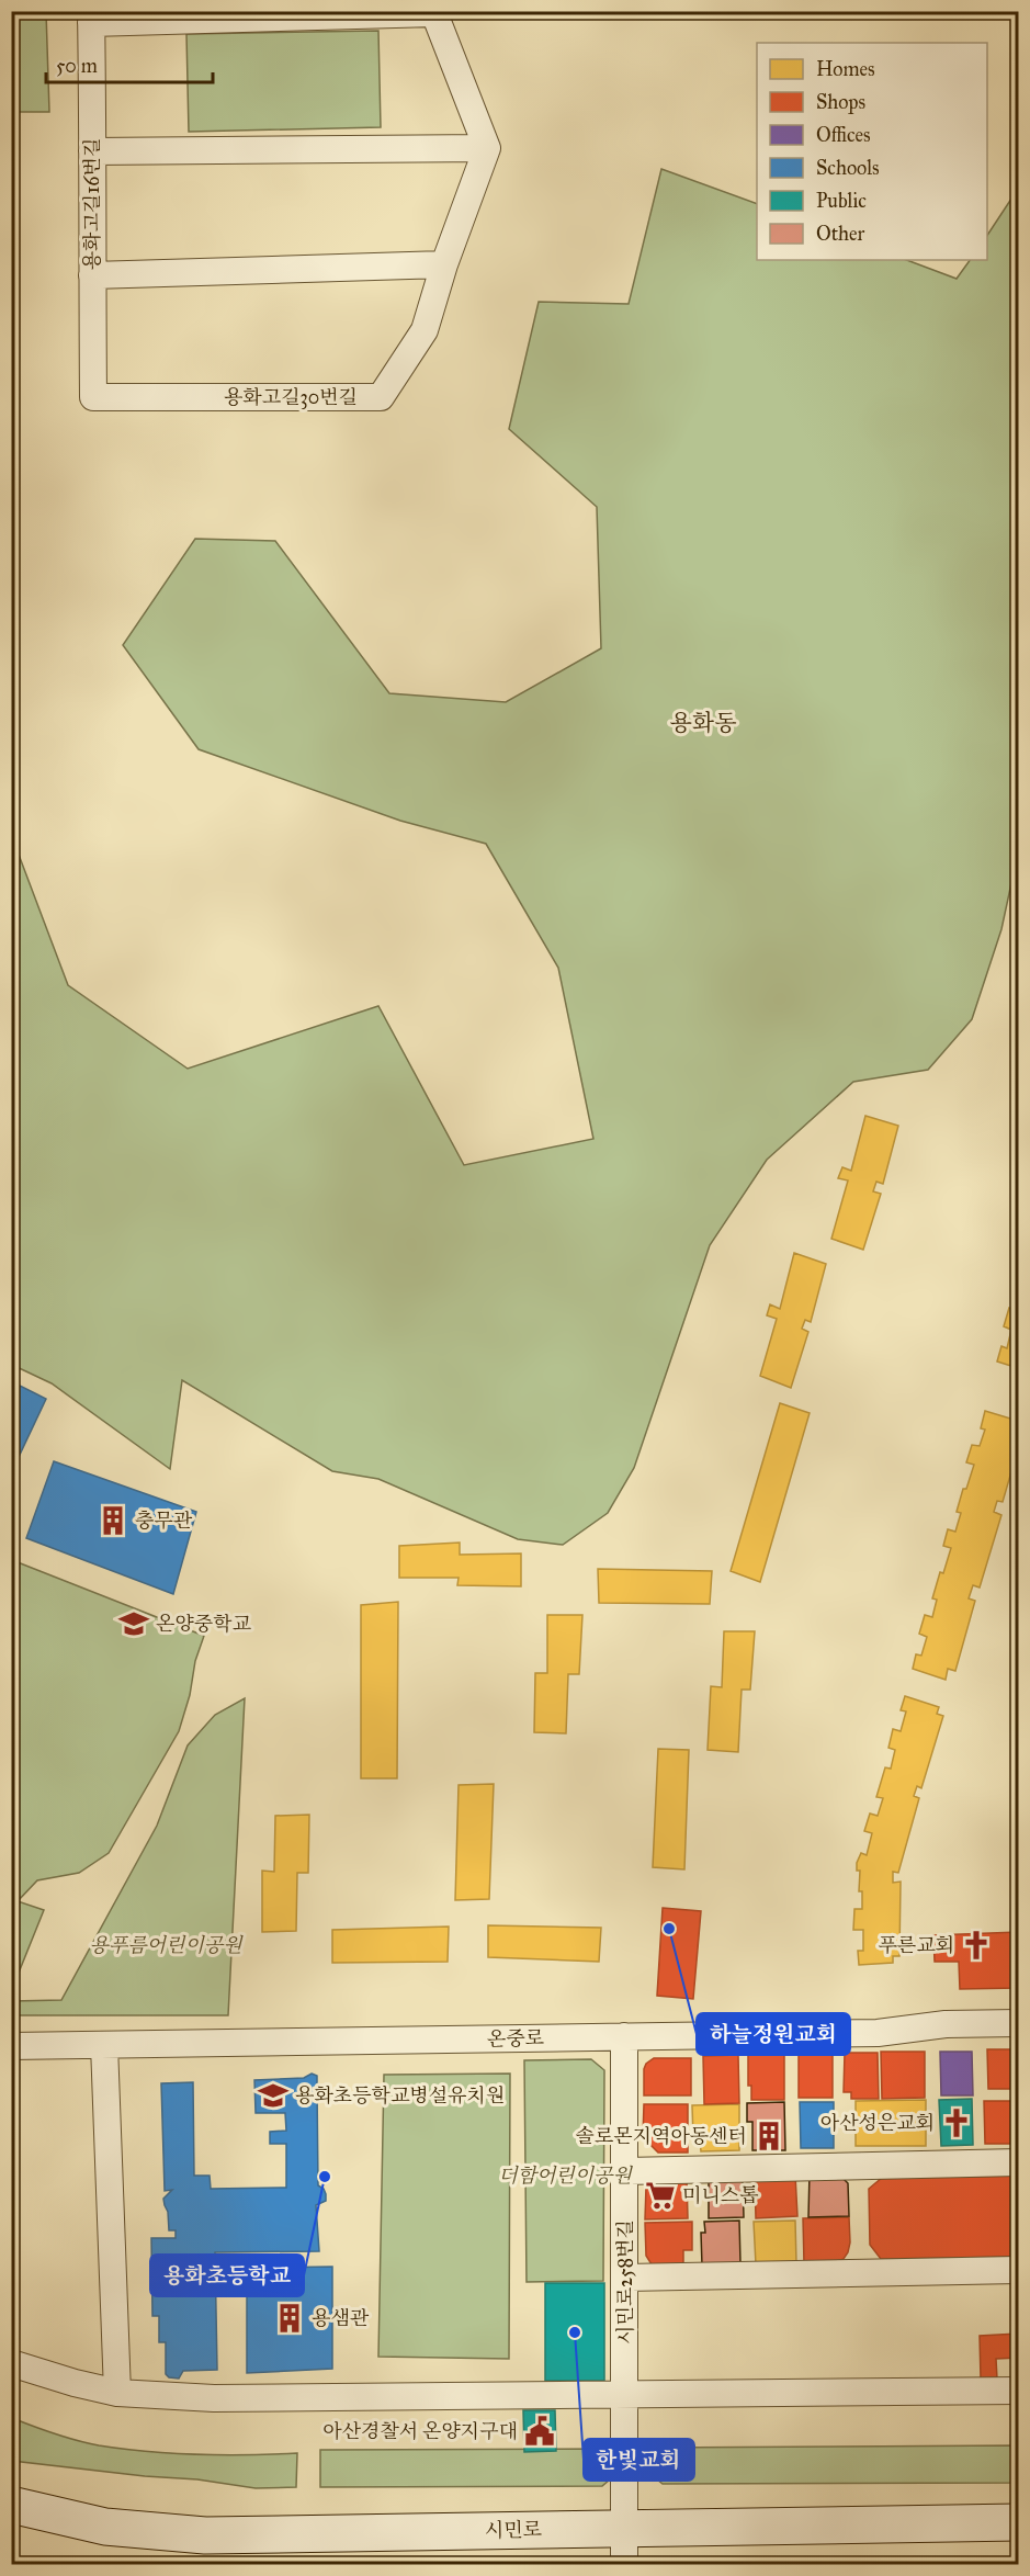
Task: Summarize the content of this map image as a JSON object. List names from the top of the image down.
{
  "streets": {
    "main road": ["시민로"],
    "street": [
      "용화고길16번길",
      "용화고길30번길",
      "온중로",
      "시민로258번길"
    ]
  },
  "crossings": [
    ["용화고길16번길", "용화고길30번길"],
    ["온중로", "시민로258번길"],
    ["시민로258번길", "시민로"]
  ],
  "districts": ["용화동"],
  "parks": ["용푸름어린이공원", "더함어린이공원"],
  "places": {
    "building": ["충무관", "솔로몬지역아동센터", "용샘관"],
    "school or university": ["온양중학교", "용화초등학교병설유치원"],
    "other": ["하늘정원교회", "용화초등학교", "한빛교회"],
    "church": ["푸른교회", "아산성은교회"],
    "supermarket": ["미니스톱"],
    "public building": ["아산경찰서 온양지구대"]
  },
  "legend": [
    "Homes",
    "Shops",
    "Offices",
    "Schools",
    "Public",
    "Other"
  ],
  "scale_bar": "50 m"
}
